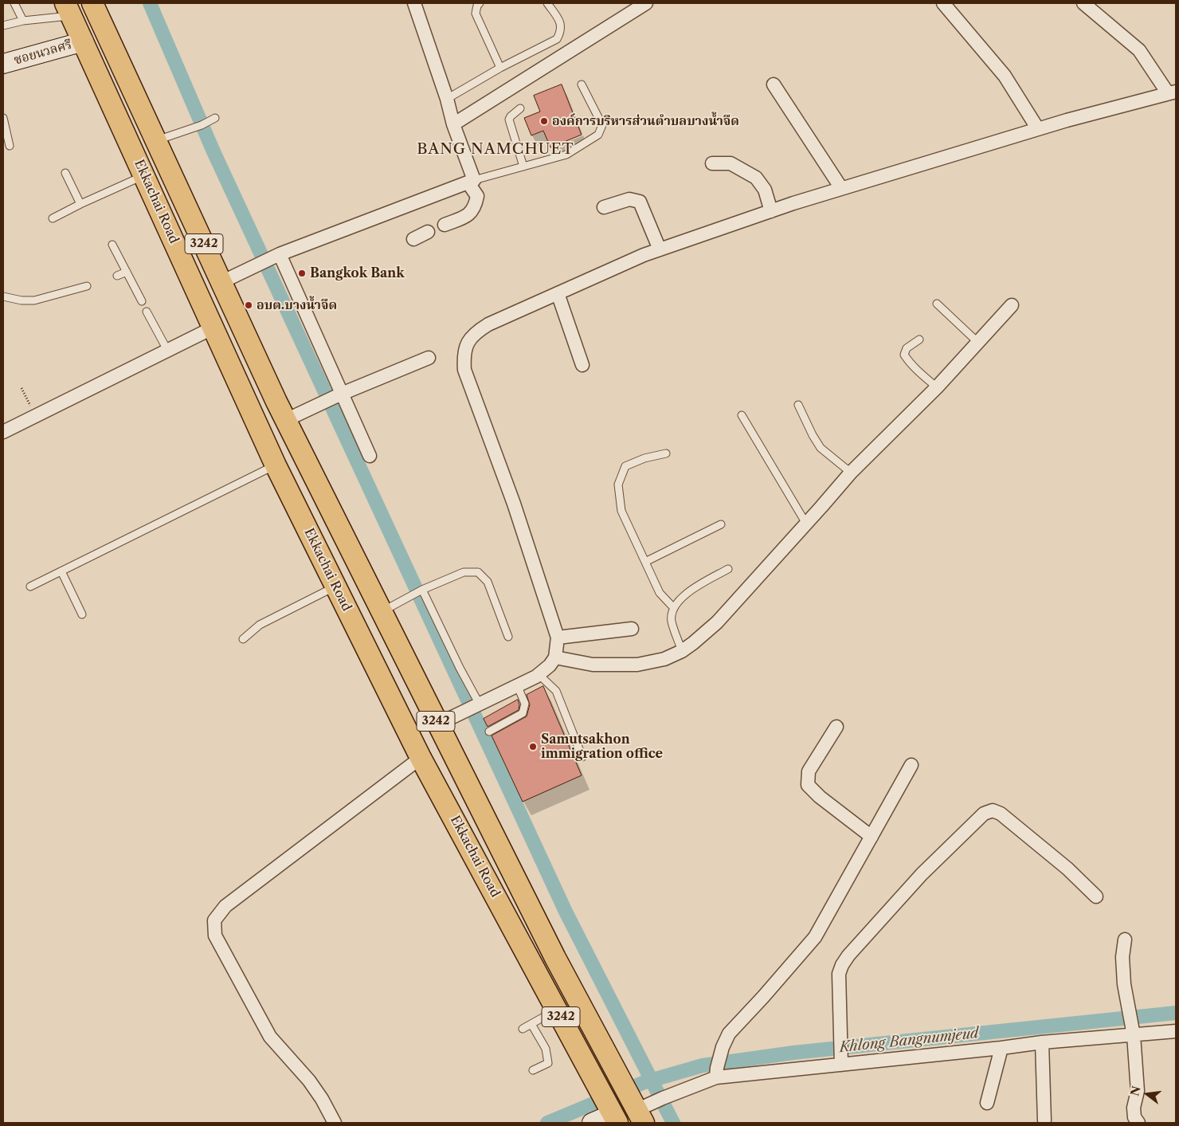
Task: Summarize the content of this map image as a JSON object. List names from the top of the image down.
{
  "streets": {
    "main road": ["Ekkachai Road", "3242"],
    "street": ["ซอยนวลศรี"]
  },
  "crossings": [
    ["ซอยนวลศรี", "Ekkachai Road"]
  ],
  "districts": ["BANG NAMCHUET"],
  "water": ["Khlong Bangnumjeud"],
  "places": [
    "องค์การบริหารส่วนตำบลบางน้ำจืด",
    "Bangkok Bank",
    "อบต.บางน้ำจืด",
    "Samutsakhon immigration office"
  ],
  "north": "left"
}
